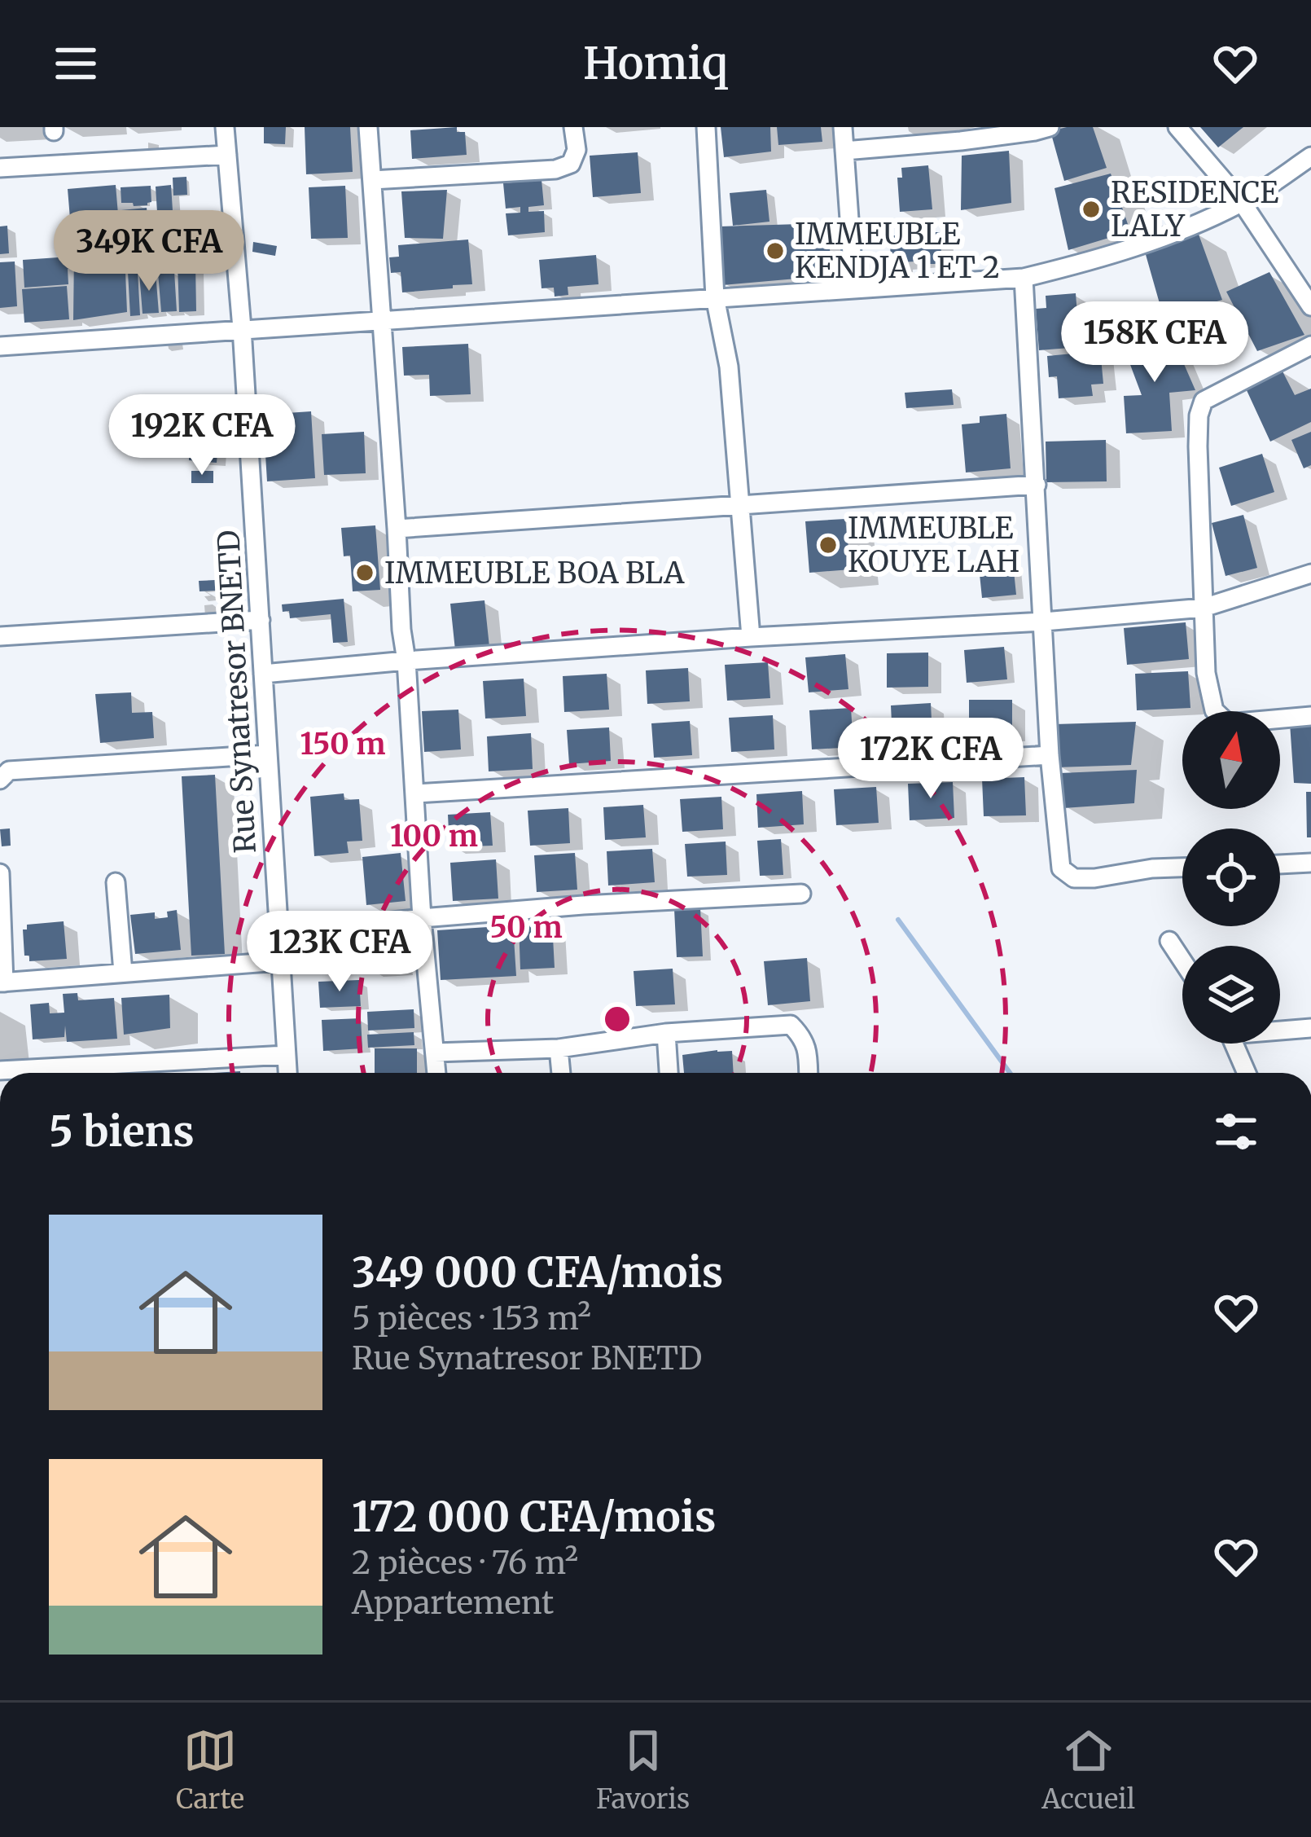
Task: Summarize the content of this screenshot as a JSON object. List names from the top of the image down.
{
  "streets": {
    "street": ["Rue Synatresor BNETD"]
  },
  "places": [
    "RESIDENCE LALY",
    "IMMEUBLE KENDJA 1 ET 2",
    "IMMEUBLE KOUYE LAH",
    "IMMEUBLE BOA BLA"
  ],
  "north": "top",
  "page": {
    "header": "Homiq",
    "price": [
      "349K CFA",
      "158K CFA",
      "192K CFA",
      "172K CFA",
      "123K CFA"
    ],
    "heading": "5 biens",
    "list": [
      {
        "name": "349 000 CFA/mois",
        "note": "5 pièces · 153 m² · Rue Synatresor BNETD"
      },
      {
        "name": "172 000 CFA/mois",
        "note": "2 pièces · 76 m² · Appartement"
      }
    ],
    "tabs": ["Carte", "Favoris", "Accueil"]
  },
  "rings": ["150 m", "100 m", "50 m"]
}
